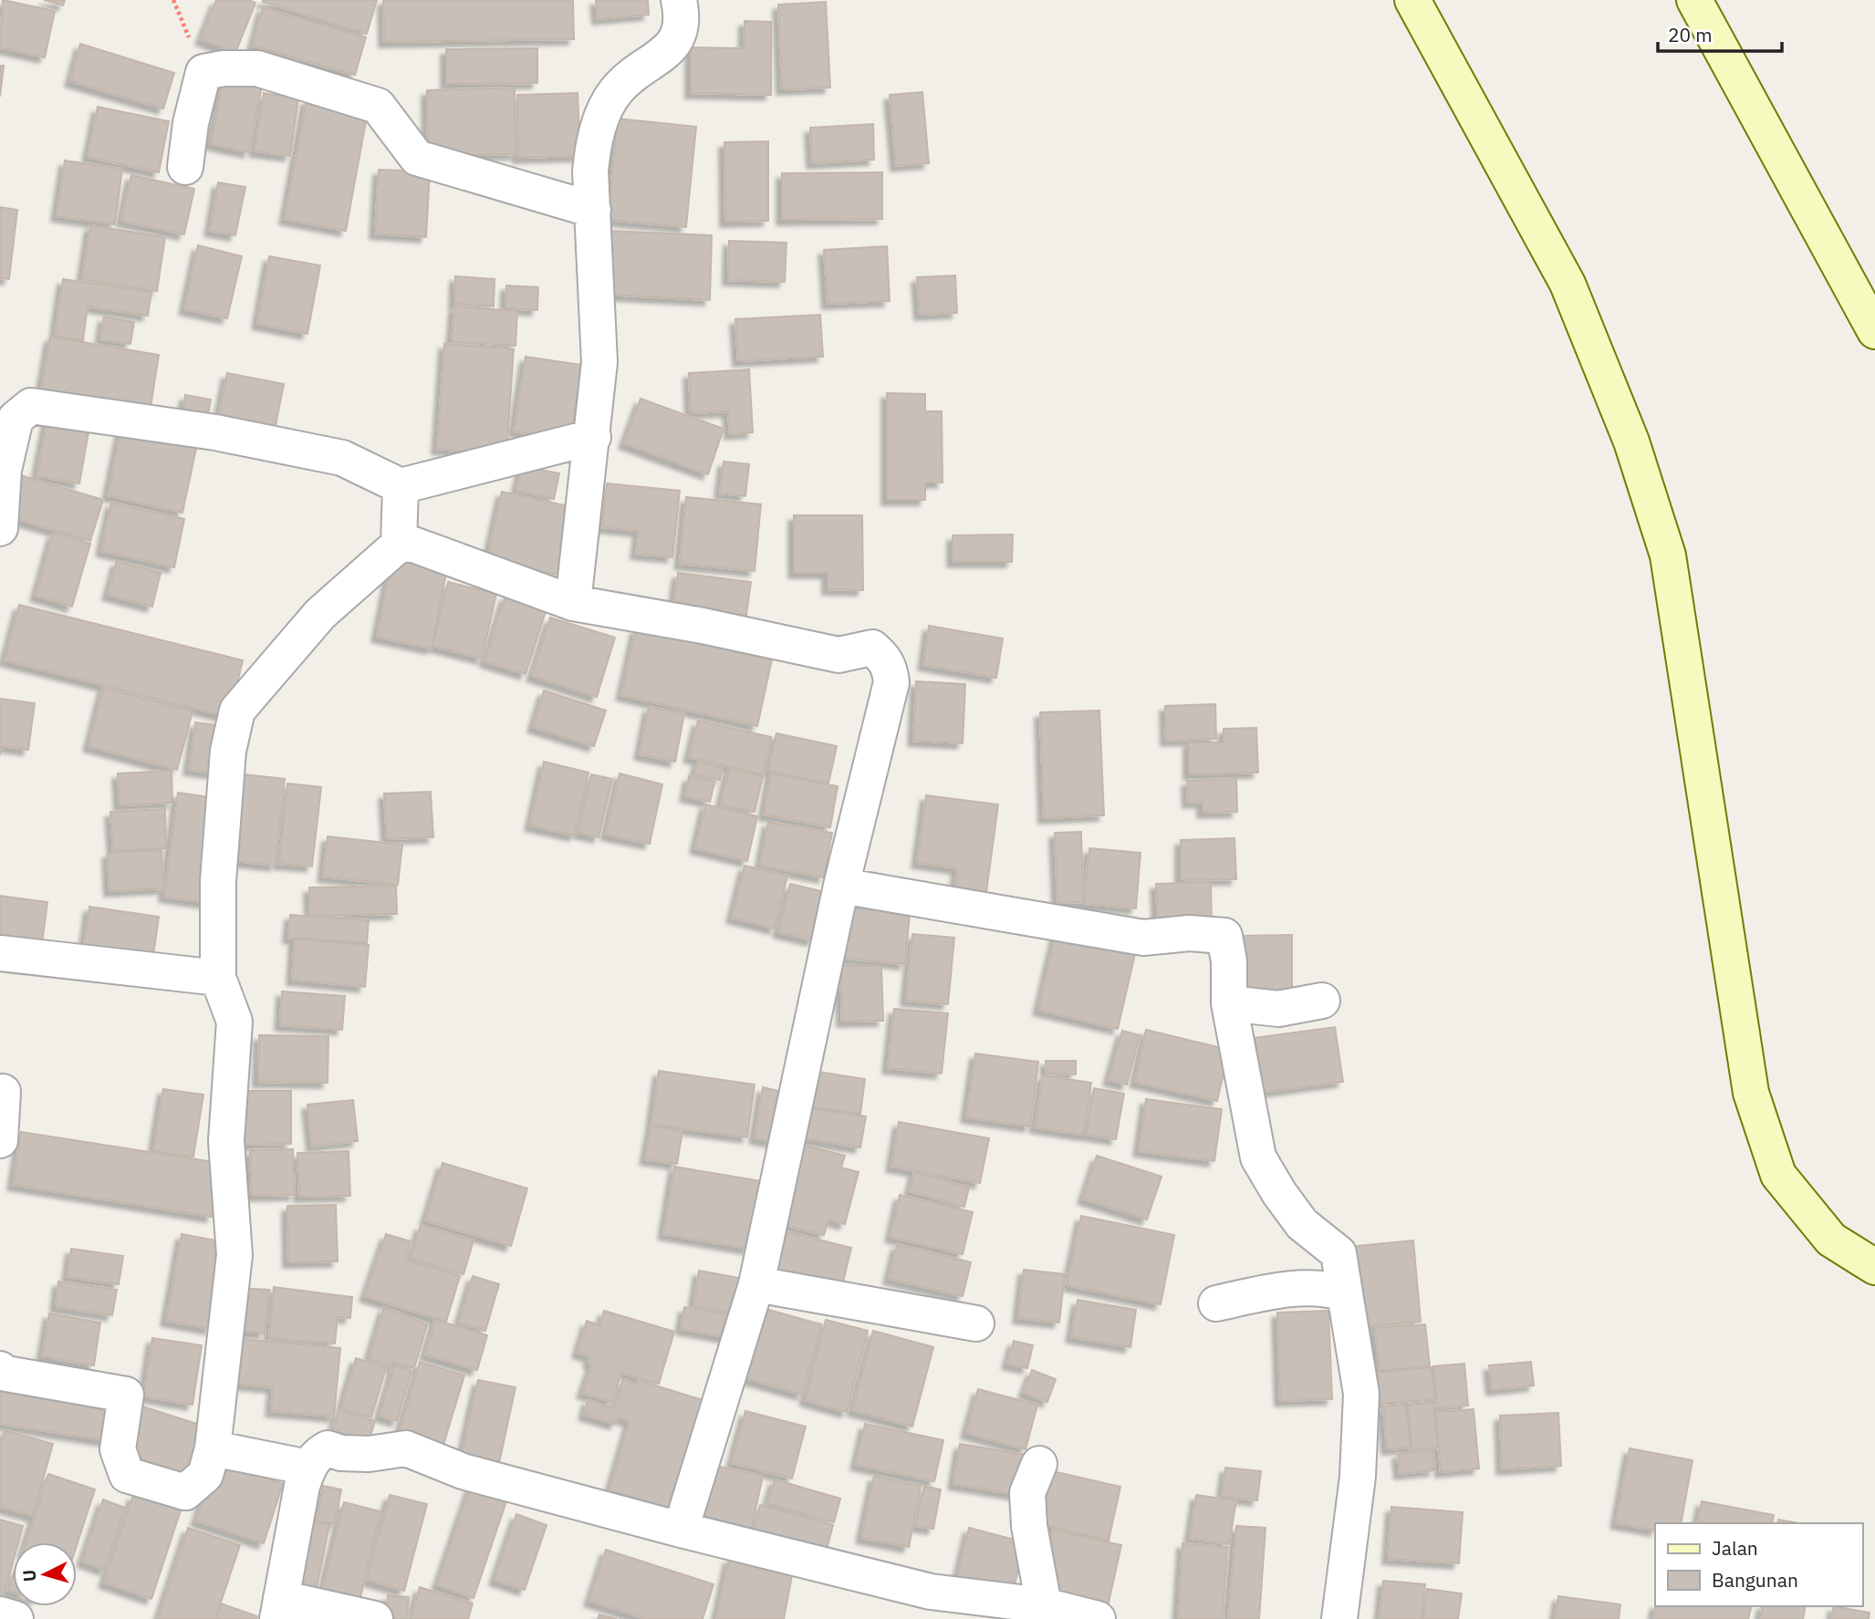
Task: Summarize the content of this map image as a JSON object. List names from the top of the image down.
{
  "legend": ["Jalan", "Bangunan"],
  "scale_bar": "20 m",
  "north": "left"
}
